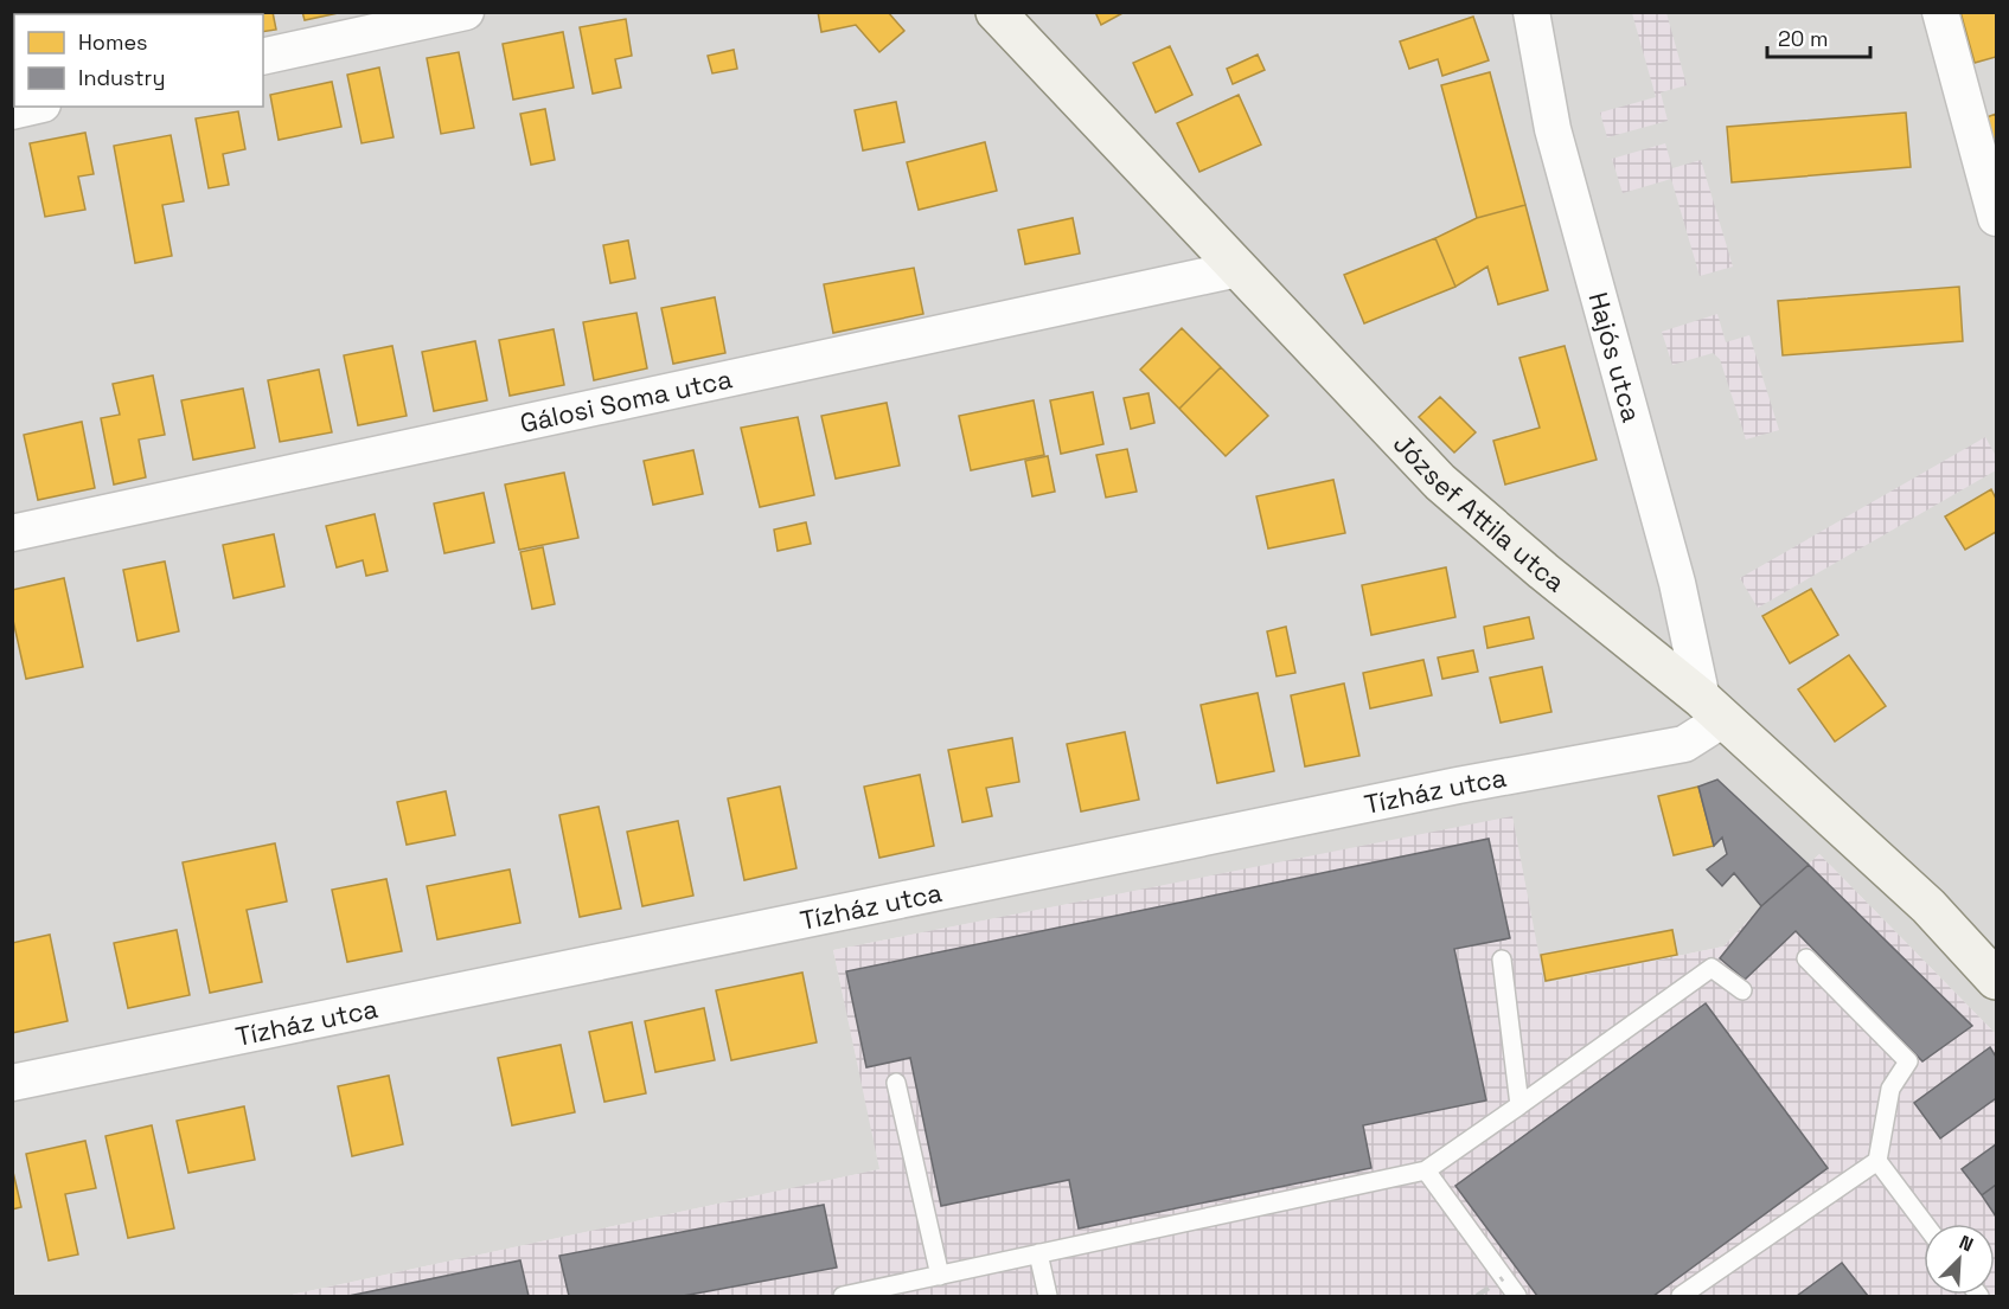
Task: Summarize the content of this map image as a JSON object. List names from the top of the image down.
{
  "streets": {
    "street": [
      "Hajós utca",
      "Gálosi Soma utca",
      "József Attila utca",
      "Tízház utca"
    ]
  },
  "crossings": [
    ["Hajós utca", "József Attila utca"],
    ["Hajós utca", "Tízház utca"],
    ["Gálosi Soma utca", "József Attila utca"],
    ["József Attila utca", "Tízház utca"]
  ],
  "legend": ["Homes", "Industry"],
  "scale_bar": "20 m",
  "north": "top right"
}
